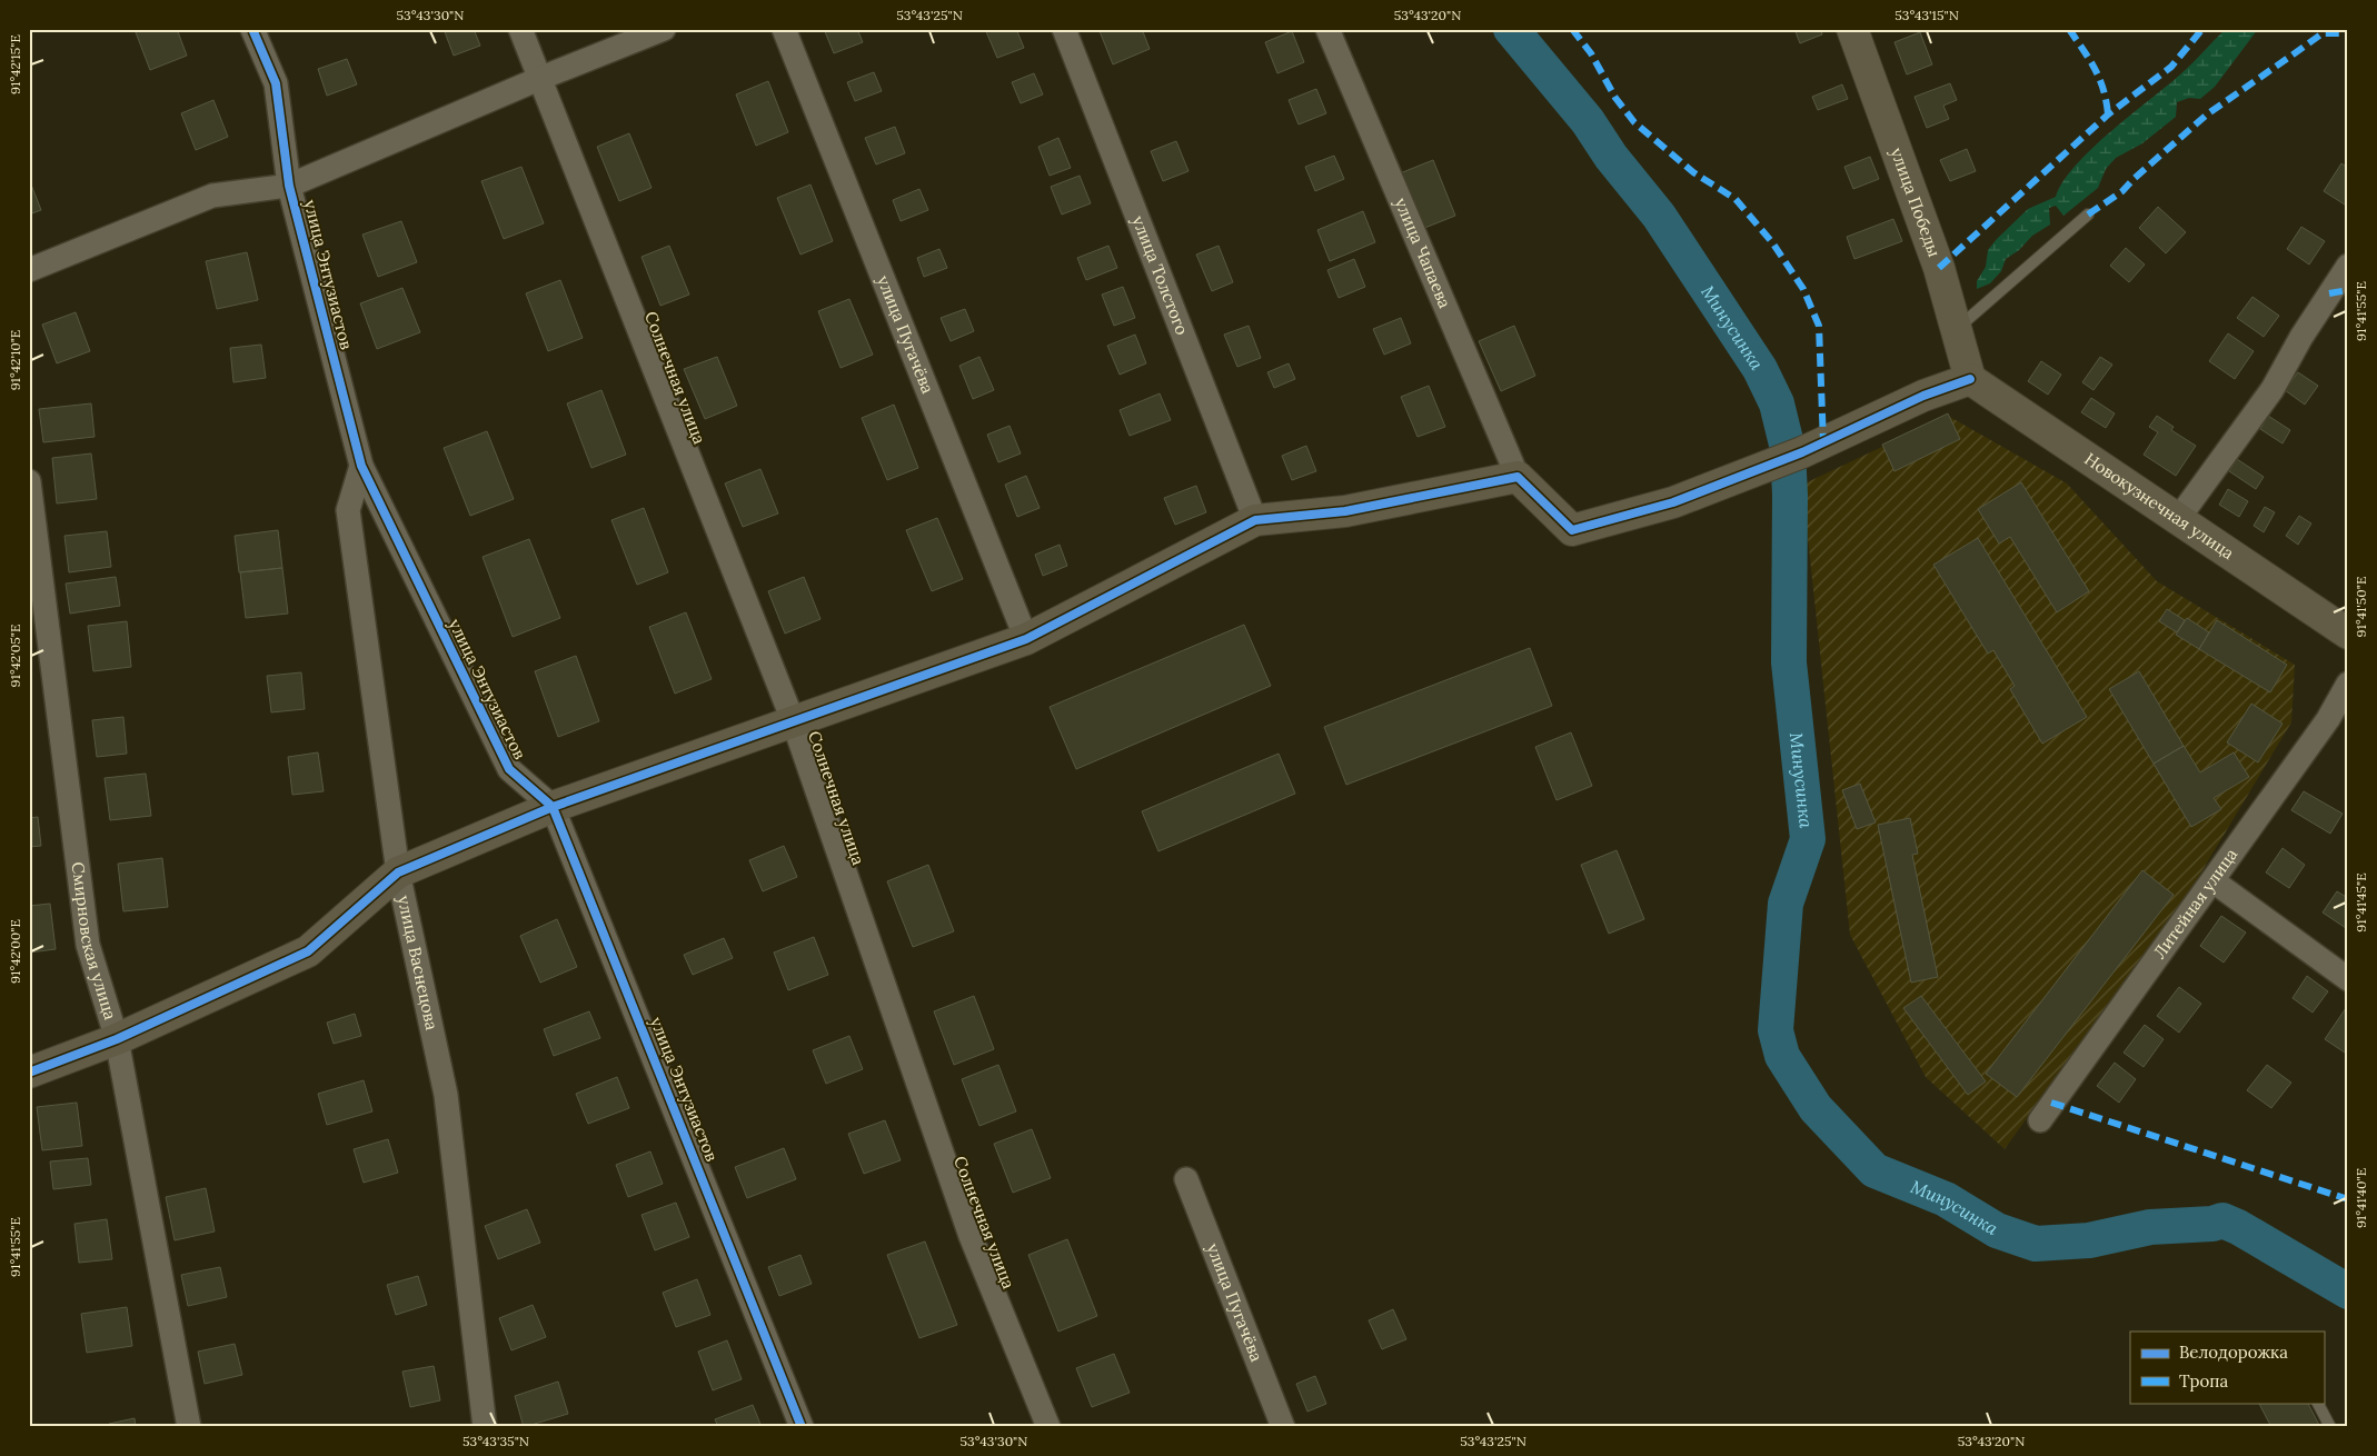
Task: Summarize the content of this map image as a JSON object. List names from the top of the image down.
{
  "streets": {
    "street": [
      "улица Победы",
      "улица Чапаева",
      "улица Энтузиастов",
      "улица Толстого",
      "улица Пугачёва",
      "Солнечная улица",
      "Новокузнечная улица",
      "Литейная улица",
      "Смирновская улица",
      "улица Васнецова"
    ]
  },
  "crossings": [
    ["улица Победы", "Новокузнечная улица"],
    ["улица Энтузиастов", "улица Васнецова"]
  ],
  "water": ["Минусинка"],
  "legend": ["Велодорожка", "Тропа"],
  "coordinates": [
    "53°43'30\"N",
    "53°43'25\"N",
    "53°43'20\"N",
    "53°43'15\"N",
    "91°42'15\"E",
    "91°41'55\"E",
    "91°42'10\"E",
    "91°41'50\"E",
    "91°42'05\"E",
    "91°41'45\"E",
    "91°42'00\"E",
    "91°41'40\"E",
    "53°43'35\"N"
  ]
}
